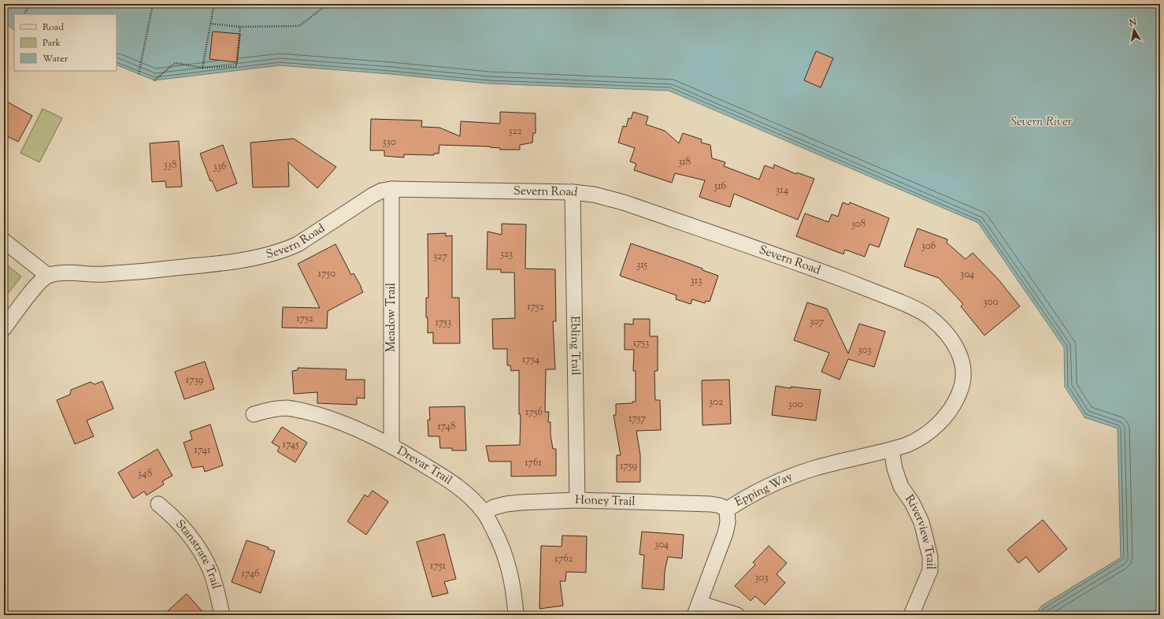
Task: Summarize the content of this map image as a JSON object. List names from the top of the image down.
{
  "streets": {
    "street": [
      "Severn Road",
      "Meadow Trail",
      "Ebling Trail",
      "Drevar Trail",
      "Epping Way",
      "Honey Trail",
      "Riverview Trail",
      "Stanstrate Trail"
    ]
  },
  "crossings": [
    ["Severn Road", "Meadow Trail"],
    ["Severn Road", "Ebling Trail"],
    ["Severn Road", "Epping Way"],
    ["Severn Road", "Riverview Trail"],
    ["Meadow Trail", "Drevar Trail"],
    ["Ebling Trail", "Honey Trail"],
    ["Drevar Trail", "Honey Trail"],
    ["Epping Way", "Honey Trail"],
    ["Epping Way", "Riverview Trail"]
  ],
  "water": ["Severn River"],
  "house_numbers": [
    "322",
    "330",
    "318",
    "338",
    "336",
    "316",
    "314",
    "308",
    "306",
    "323",
    "327",
    "315",
    "1750",
    "304",
    "313",
    "300",
    "1752",
    "1752",
    "307",
    "1753",
    "1753",
    "303",
    "1754",
    "1739",
    "302",
    "300",
    "1756",
    "1757",
    "1748",
    "1745",
    "1741",
    "1761",
    "1759",
    "348",
    "304",
    "1762",
    "1751",
    "1746",
    "303"
  ],
  "legend": ["Road", "Park", "Water"],
  "north": "top"
}
